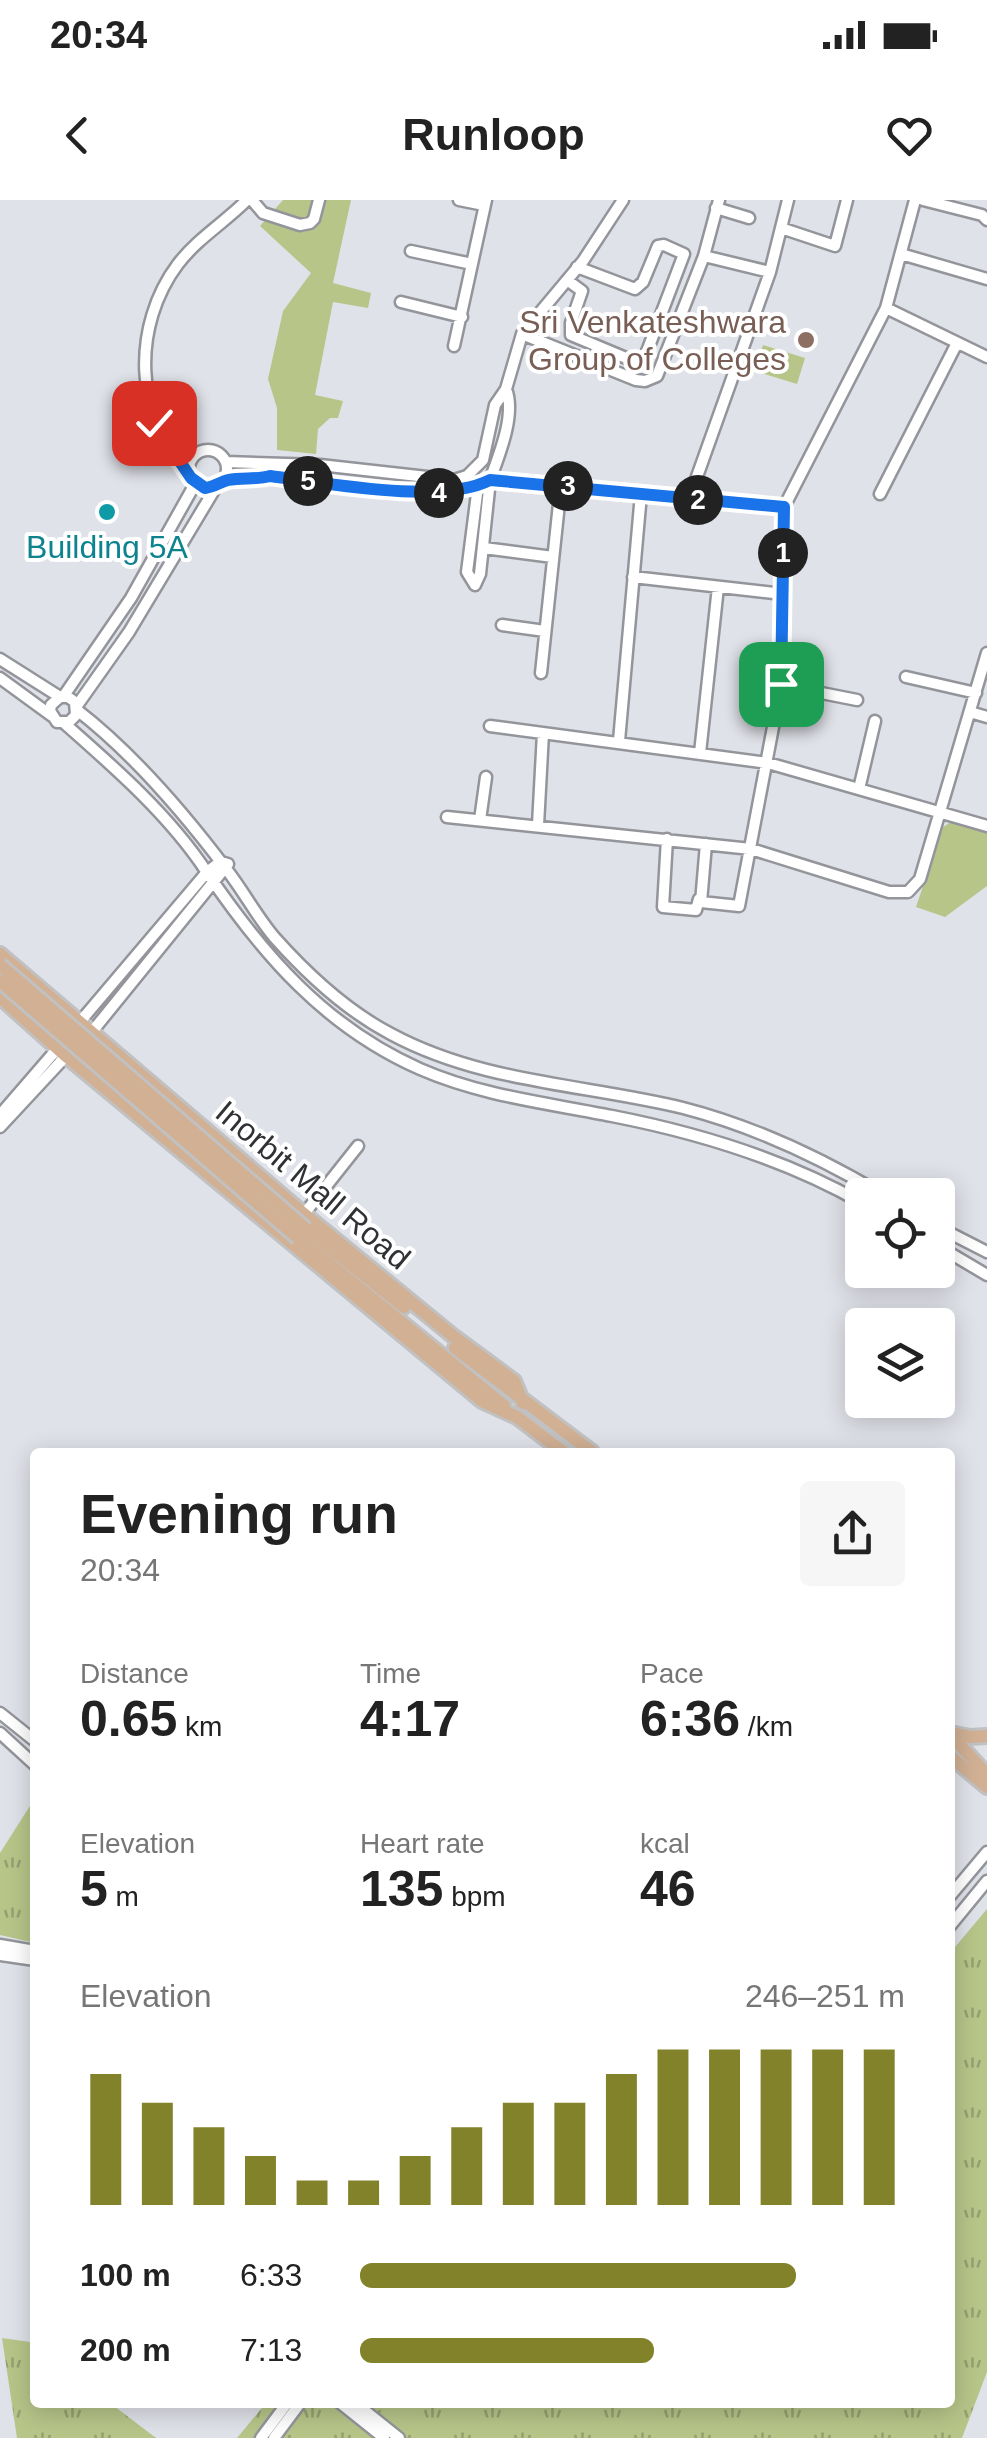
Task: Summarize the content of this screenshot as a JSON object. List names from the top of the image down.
{
  "streets": {
    "main road": ["Inorbit Mall Road"]
  },
  "places": ["Sri Venkateshwara Group of Colleges", "Building 5A"],
  "page": {
    "status": "20:34",
    "header": "Runloop",
    "pins": [
      "5",
      "3",
      "4",
      "2",
      "1"
    ],
    "heading": ["Evening run", "20:34"],
    "stats": [
      ["Distance", "0.65 km"],
      ["Time", "4:17"],
      ["Pace", "6:36 /km"],
      ["Elevation", "5 m"],
      ["Heart rate", "135 bpm"],
      ["kcal", "46"]
    ],
    "chart": ["Elevation", "246–251 m"],
    "list": [
      {
        "name": "100 m",
        "note": "6:33"
      },
      {
        "name": "200 m",
        "note": "7:13"
      }
    ]
  }
}
